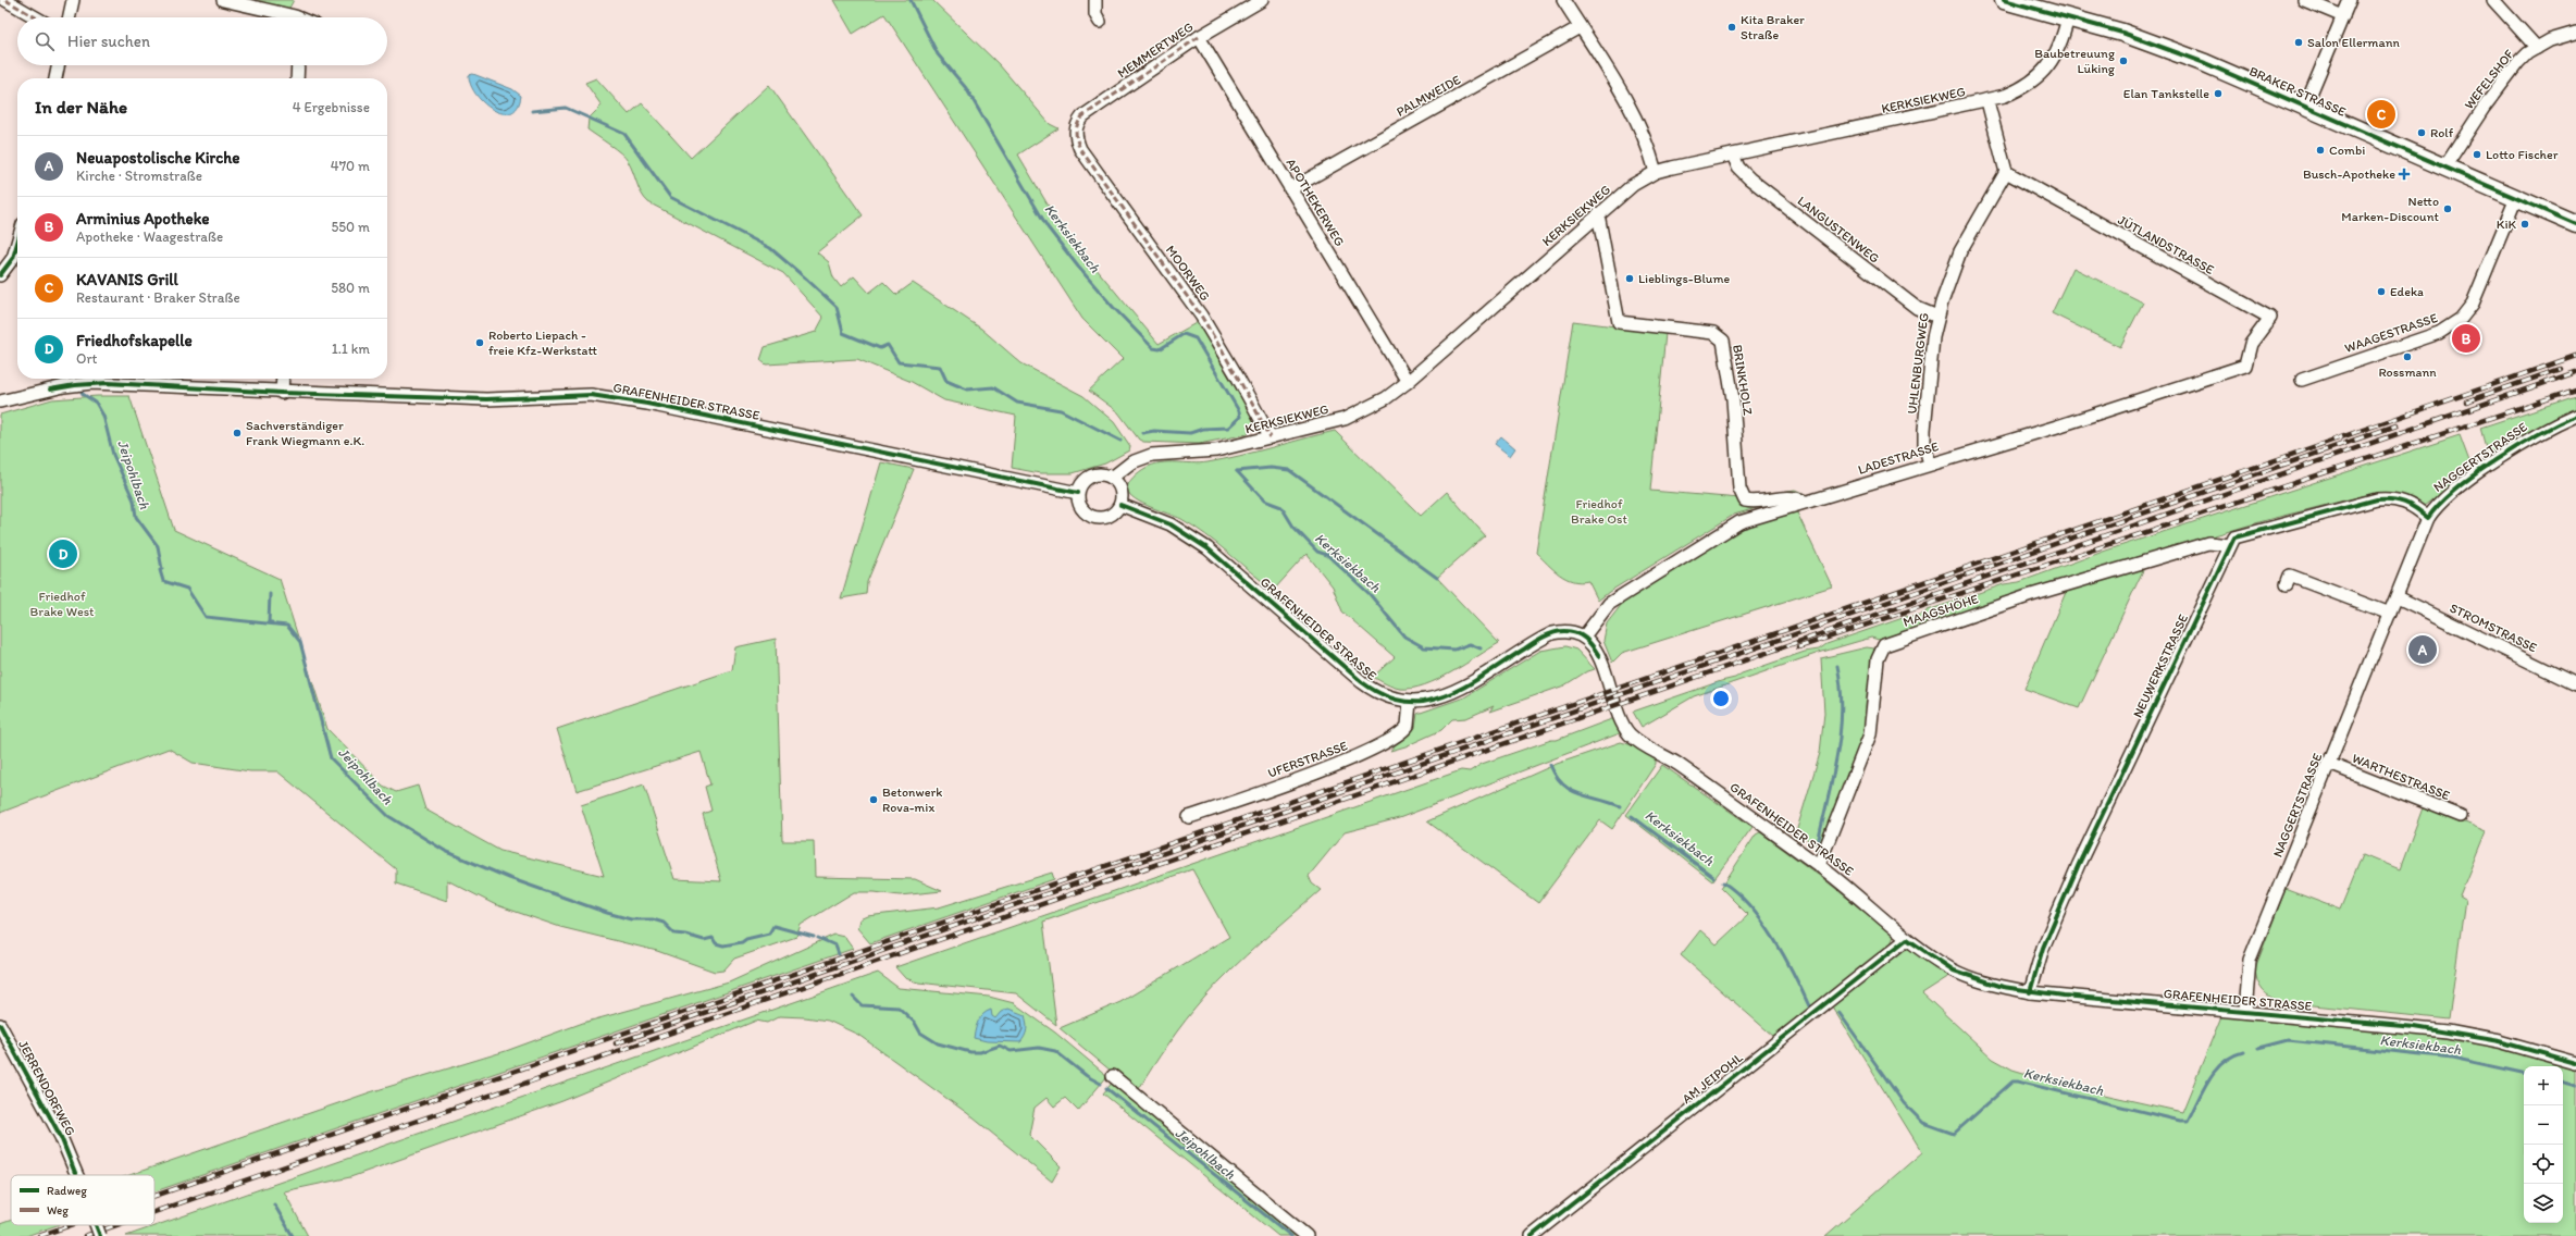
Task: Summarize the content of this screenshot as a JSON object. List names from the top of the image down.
{
  "streets": {
    "main road": ["BRAKER STRASSE"],
    "street": [
      "MEMMERTWEG",
      "WEFELSHOF",
      "PALMWEIDE",
      "KERKSIEKWEG",
      "APOTHEKERWEG",
      "LANGUSTENWEG",
      "JÜTLANDSTRASSE",
      "MOORWEG",
      "WAAGESTRASSE",
      "UHLENBURGWEG",
      "BRINKHOLZ",
      "GRAFENHEIDER STRASSE",
      "NAGGERTSTRASSE",
      "LADESTRASSE",
      "MAAGSHÖHE",
      "STROMSTRASSE",
      "NEUWERKSTRASSE",
      "UFERSTRASSE",
      "WARTHESTRASSE",
      "AM JEIPOHL",
      "JERRENDORFWEG"
    ]
  },
  "crossings": [
    ["MEMMERTWEG", "APOTHEKERWEG"],
    ["MEMMERTWEG", "MOORWEG"],
    ["WEFELSHOF", "BRAKER STRASSE"],
    ["BRAKER STRASSE", "KERKSIEKWEG"],
    ["BRAKER STRASSE", "WAAGESTRASSE"],
    ["PALMWEIDE", "APOTHEKERWEG"],
    ["KERKSIEKWEG", "APOTHEKERWEG"],
    ["KERKSIEKWEG", "LANGUSTENWEG"],
    ["KERKSIEKWEG", "MOORWEG"],
    ["KERKSIEKWEG", "BRINKHOLZ"],
    ["KERKSIEKWEG", "GRAFENHEIDER STRASSE"],
    ["LANGUSTENWEG", "UHLENBURGWEG"],
    ["JÜTLANDSTRASSE", "UHLENBURGWEG"],
    ["JÜTLANDSTRASSE", "LADESTRASSE"],
    ["UHLENBURGWEG", "LADESTRASSE"],
    ["BRINKHOLZ", "LADESTRASSE"],
    ["GRAFENHEIDER STRASSE", "NAGGERTSTRASSE"],
    ["GRAFENHEIDER STRASSE", "LADESTRASSE"],
    ["GRAFENHEIDER STRASSE", "MAAGSHÖHE"],
    ["GRAFENHEIDER STRASSE", "NEUWERKSTRASSE"],
    ["GRAFENHEIDER STRASSE", "UFERSTRASSE"],
    ["GRAFENHEIDER STRASSE", "AM JEIPOHL"],
    ["NAGGERTSTRASSE", "STROMSTRASSE"],
    ["NAGGERTSTRASSE", "NEUWERKSTRASSE"],
    ["NAGGERTSTRASSE", "WARTHESTRASSE"],
    ["MAAGSHÖHE", "NEUWERKSTRASSE"]
  ],
  "water": ["Kerksiekbach", "Jeipohlbach"],
  "parks": ["Friedhof Brake Ost", "Friedhof Brake West"],
  "places": {
    "other": [
      "Kita Braker Straße",
      "Salon Ellermann",
      "Baubetreuung Lüking",
      "Elan Tankstelle",
      "Rolf",
      "Combi",
      "Lotto Fischer",
      "Netto Marken-Discount",
      "KiK",
      "Lieblings-Blume",
      "Edeka",
      "Roberto Liepach - freie Kfz-Werkstatt",
      "Rossmann",
      "Sachverständiger Frank Wiegmann e.K.",
      "Betonwerk Rova-mix"
    ],
    "health": ["Busch-Apotheke"]
  },
  "legend": ["Radweg", "Weg"],
  "page": {
    "search": "Hier suchen",
    "heading": ["In der Nähe", "4 Ergebnisse"],
    "pins": [
      "C",
      "B",
      "D",
      "A"
    ],
    "list": [
      {
        "mark": "A",
        "name": "Neuapostolische Kirche",
        "note": "Kirche · Stromstraße",
        "value": "470 m"
      },
      {
        "mark": "B",
        "name": "Arminius Apotheke",
        "note": "Apotheke · Waagestraße",
        "value": "550 m"
      },
      {
        "mark": "C",
        "name": "KAVANIS Grill",
        "note": "Restaurant · Braker Straße",
        "value": "580 m"
      },
      {
        "mark": "D",
        "name": "Friedhofskapelle",
        "note": "Ort",
        "value": "1.1 km"
      }
    ],
    "map_buttons": ["+", "−"]
  }
}
